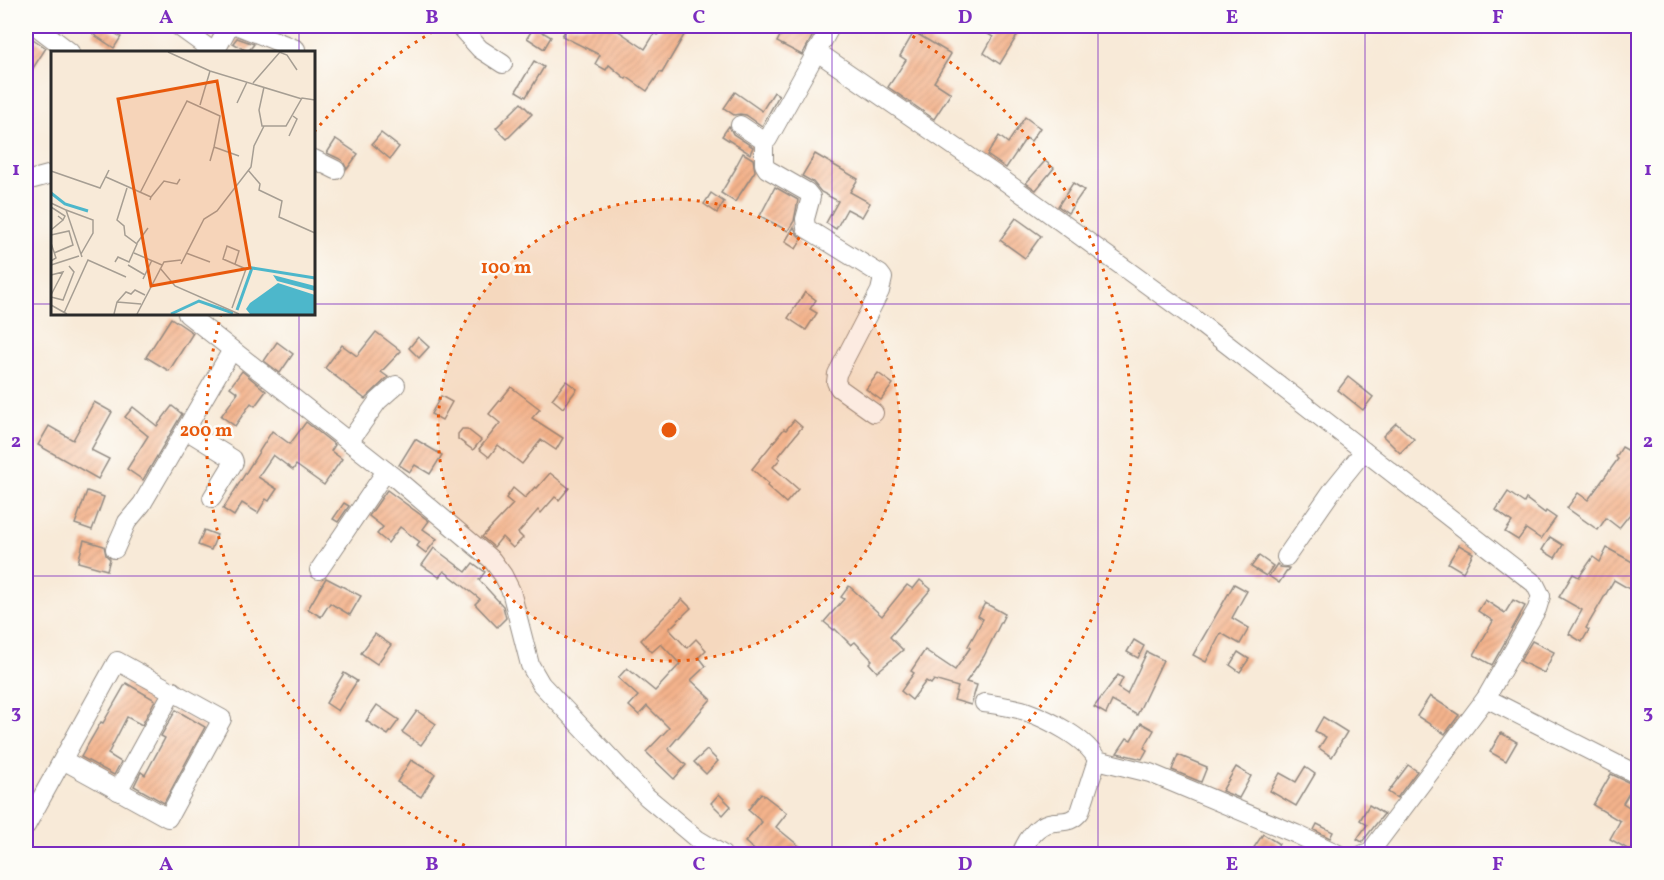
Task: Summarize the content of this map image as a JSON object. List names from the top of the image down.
{
  "grid": {
    "columns": [
      "A",
      "B",
      "C",
      "D",
      "E",
      "F"
    ],
    "rows": ["1", "2", "3"]
  },
  "rings": ["100 m", "200 m"]
}
